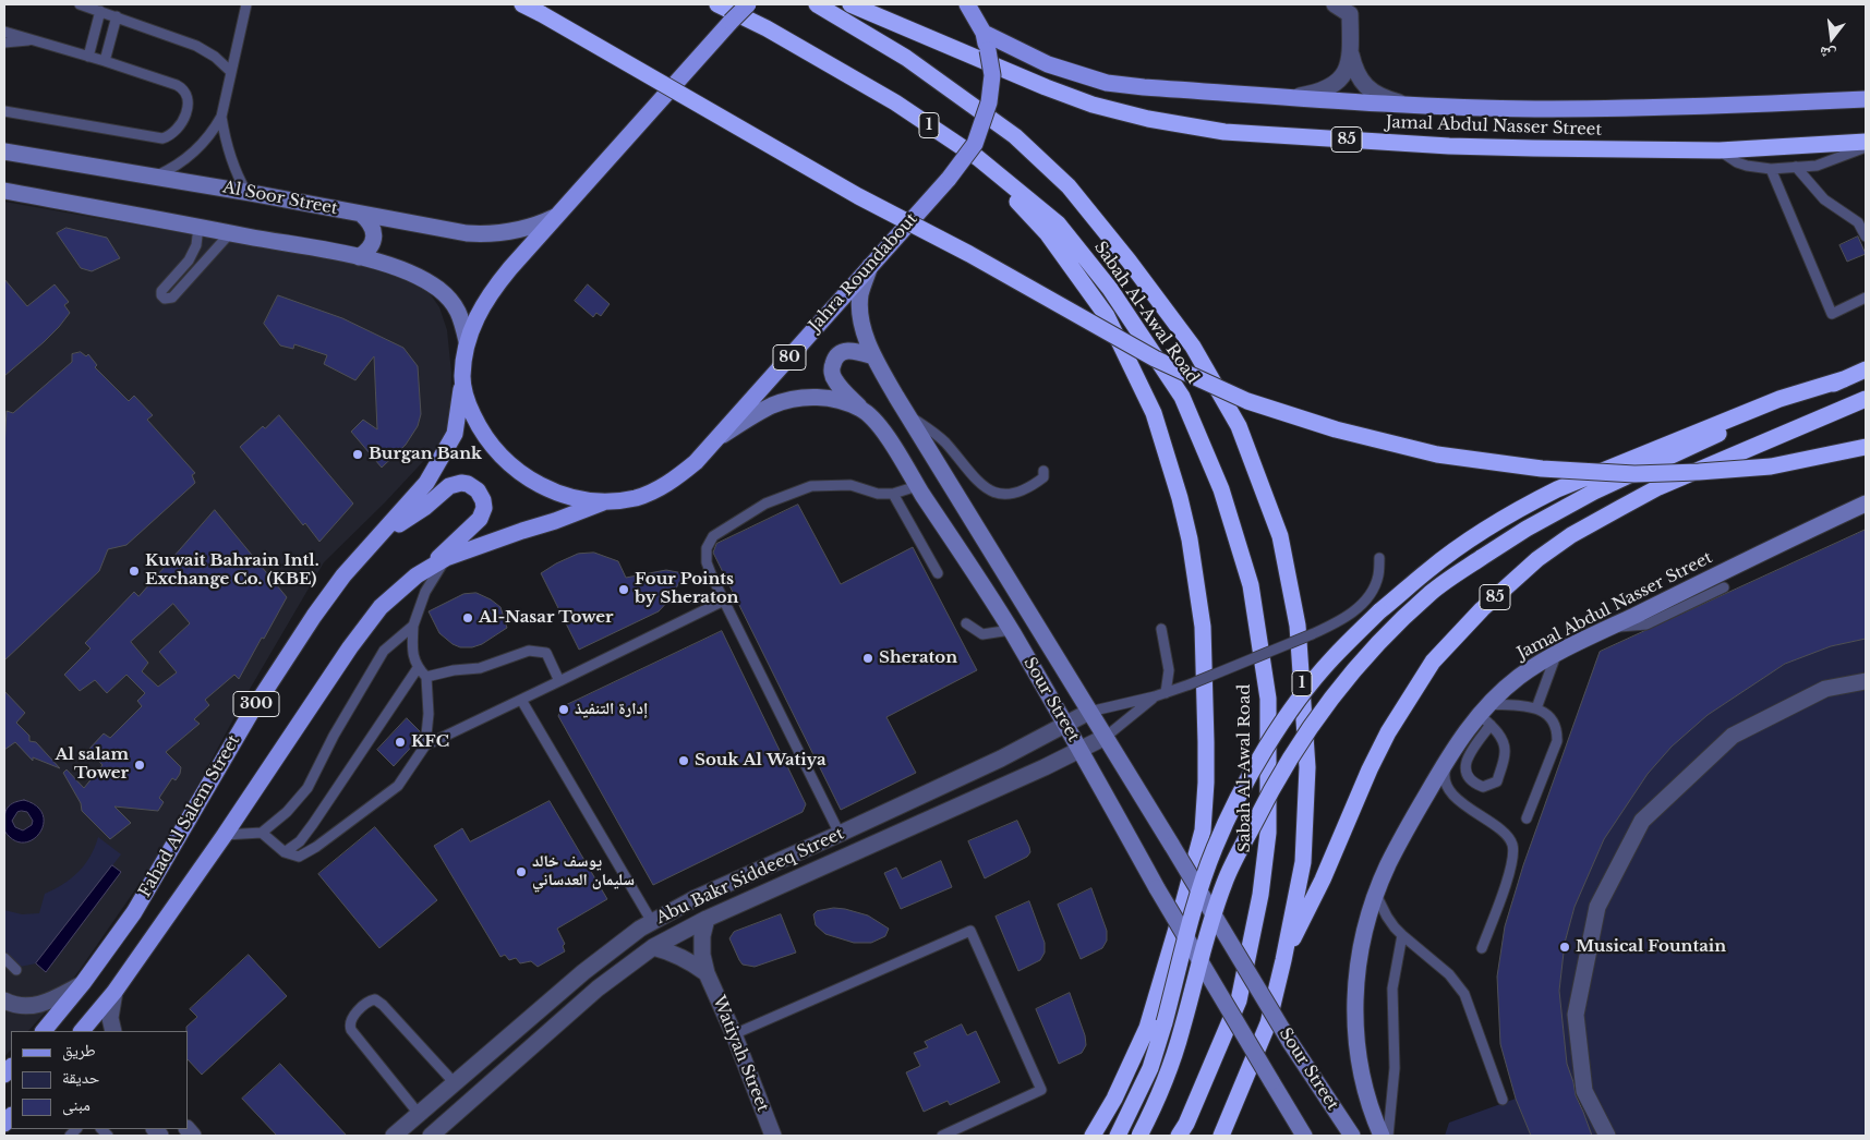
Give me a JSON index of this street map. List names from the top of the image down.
{
  "streets": {
    "highway": [
      "1",
      "Jamal Abdul Nasser Street",
      "85",
      "Sabah Al-Awal Road"
    ],
    "main road": [
      "Al Soor Street",
      "Jahra Roundabout",
      "80",
      "Sour Street",
      "300",
      "Fahad Al Salem Street"
    ],
    "street": ["Abu Bakr Siddeeq Street", "Watiyah Street"]
  },
  "crossings": [
    ["Jamal Abdul Nasser Street", "Jahra Roundabout"],
    ["85", "Sabah Al-Awal Road"],
    ["Al Soor Street", "Jahra Roundabout"],
    ["Jahra Roundabout", "Sour Street"],
    ["Jahra Roundabout", "Fahad Al Salem Street"],
    ["Sour Street", "Abu Bakr Siddeeq Street"],
    ["Abu Bakr Siddeeq Street", "Watiyah Street"]
  ],
  "places": [
    "Burgan Bank",
    "Kuwait Bahrain Intl. Exchange Co. (KBE)",
    "Four Points by Sheraton",
    "Al-Nasar Tower",
    "Sheraton",
    "إدارة التنفيذ",
    "KFC",
    "Souk Al Watiya",
    "Al salam Tower",
    "يوسف خالد سليمان العدساني",
    "Musical Fountain"
  ],
  "legend": ["طريق", "حديقة", "مبنى"],
  "north": "bottom"
}
